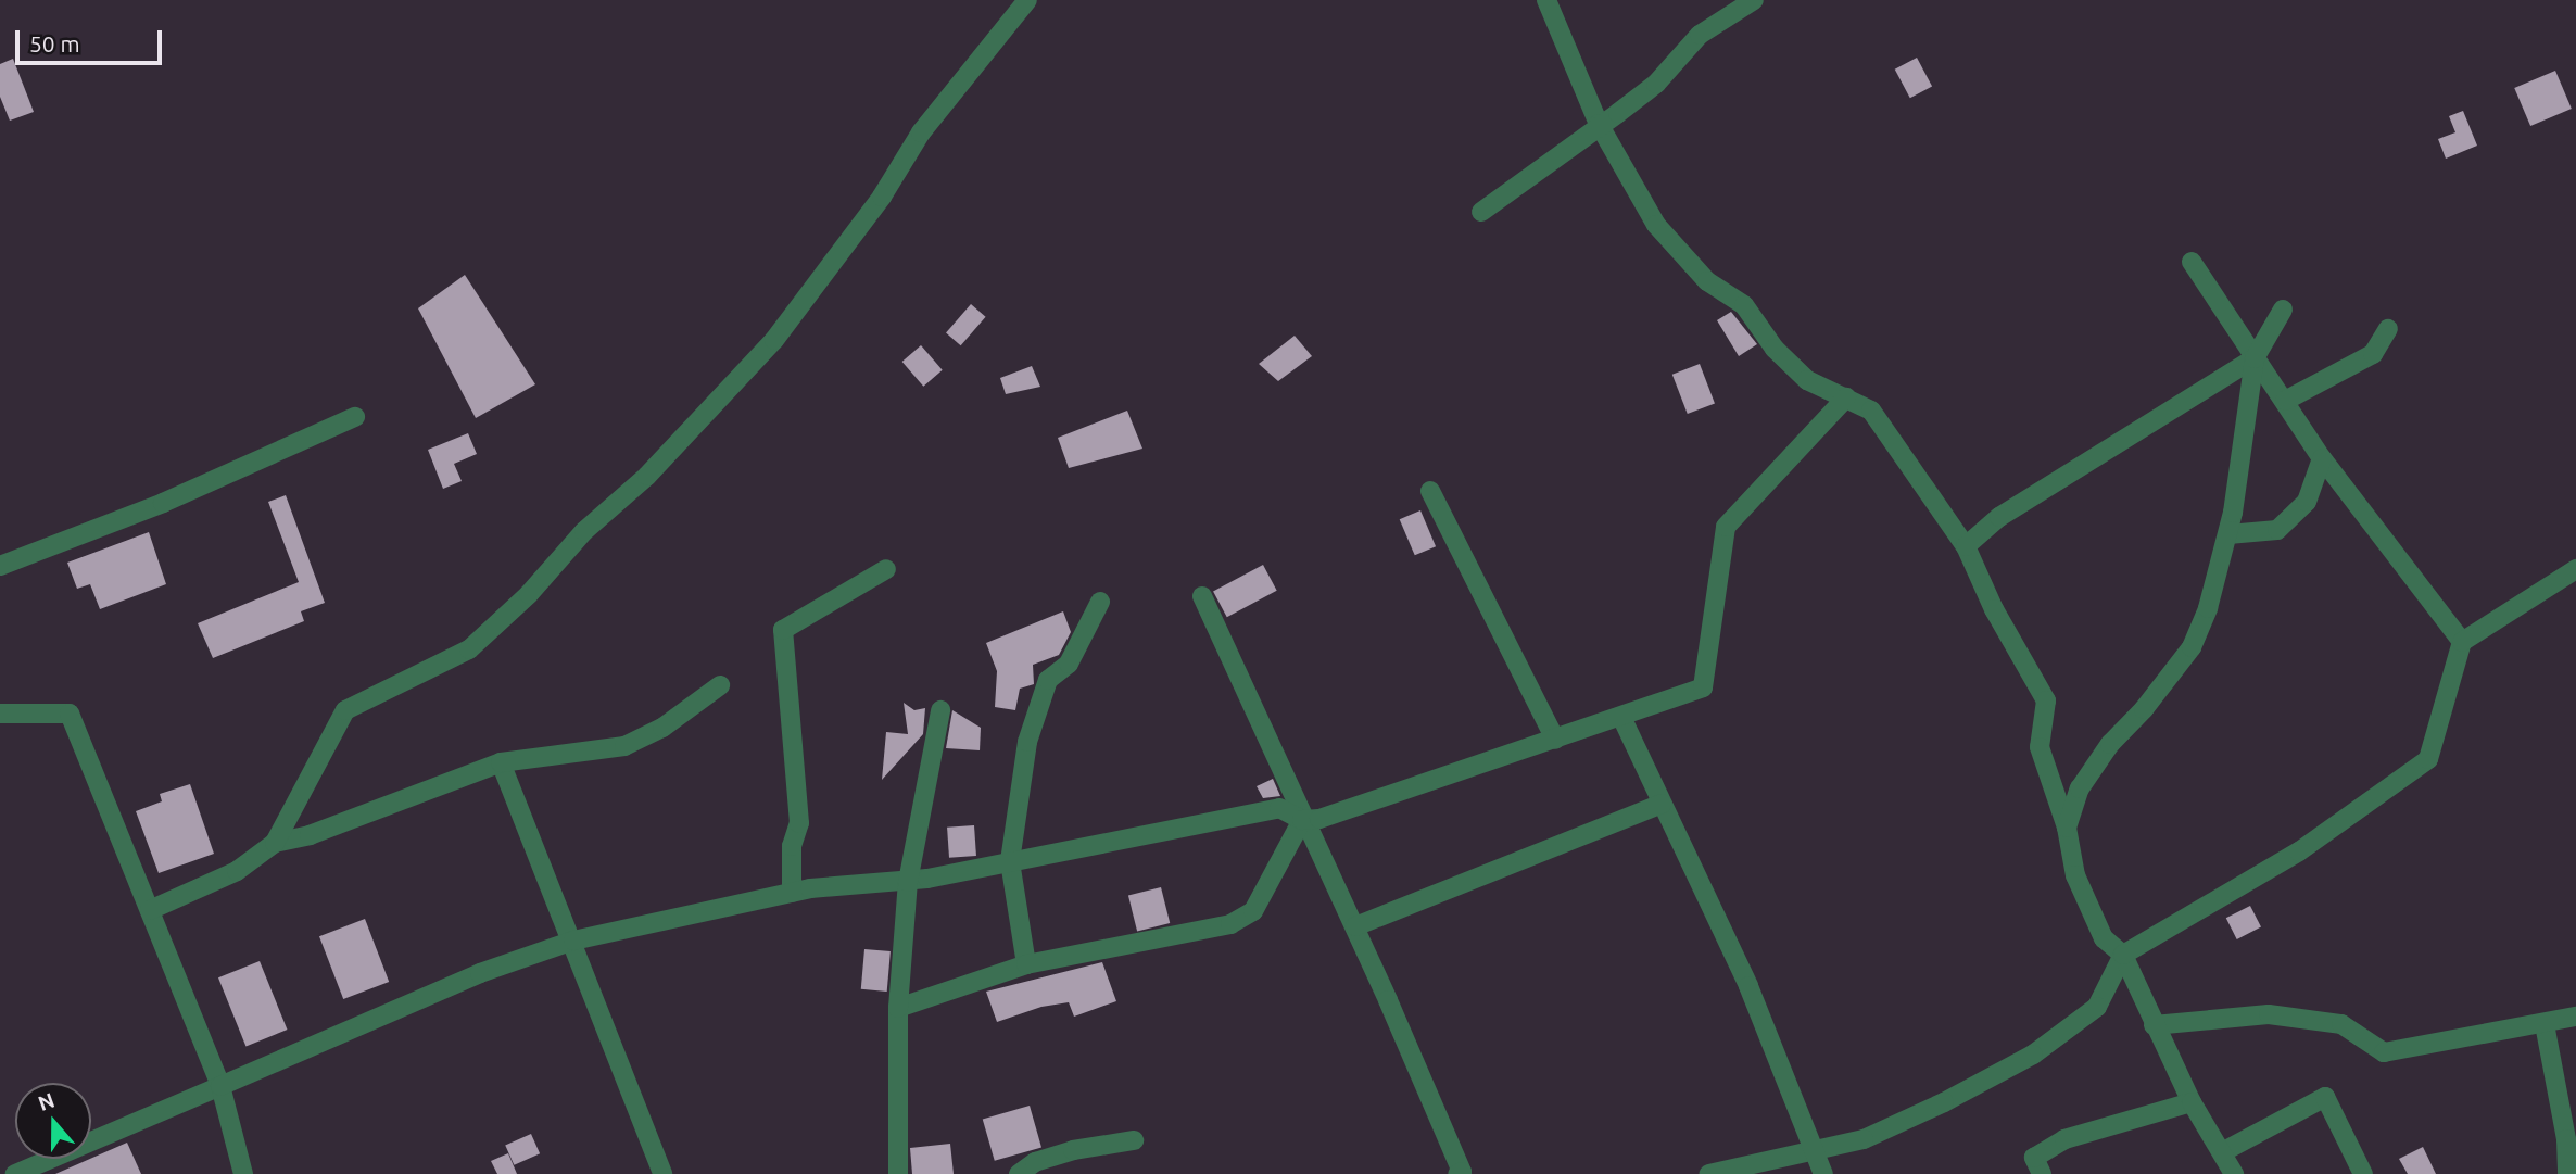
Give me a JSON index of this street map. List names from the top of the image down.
{
  "scale_bar": "50 m",
  "north": "top"
}
